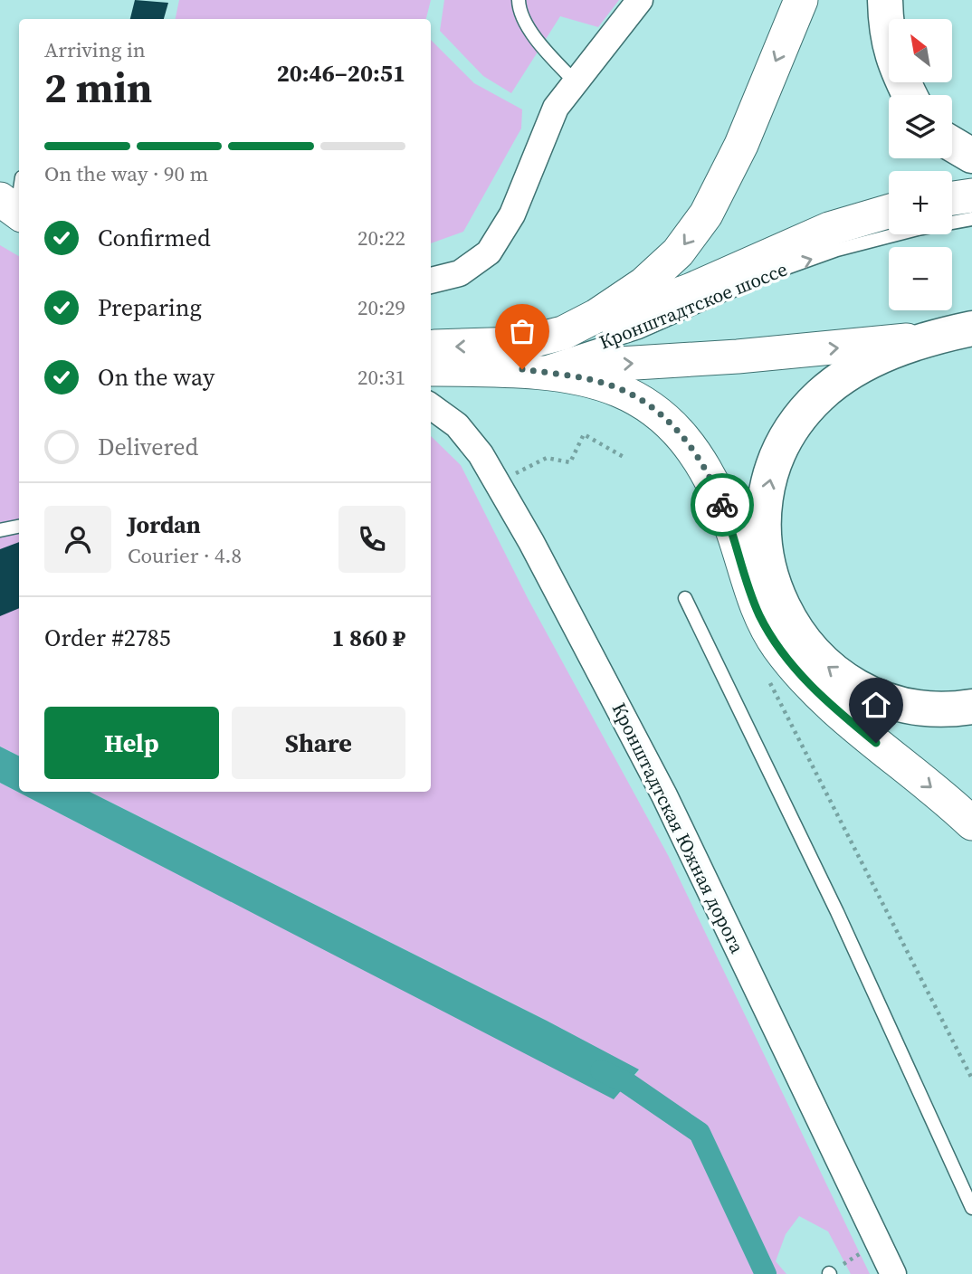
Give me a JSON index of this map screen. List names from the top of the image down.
{
  "streets": {
    "main road": ["Кронштадтское шоссе"],
    "street": ["Кронштадтская Южная дорога"]
  },
  "north": "top left",
  "page": {
    "map_buttons": ["+", "−"],
    "heading": ["2 min", "Arriving in", "20:46–20:51"],
    "panel": [
      "Jordan",
      "Courier · 4.8",
      "Order #2785",
      "1 860 ₽"
    ],
    "bar": "On the way · 90 m",
    "list": [
      ["Confirmed", "20:22"],
      ["Preparing", "20:29"],
      ["On the way", "20:31"],
      "Delivered"
    ],
    "buttons": ["Help", "Share"]
  }
}
